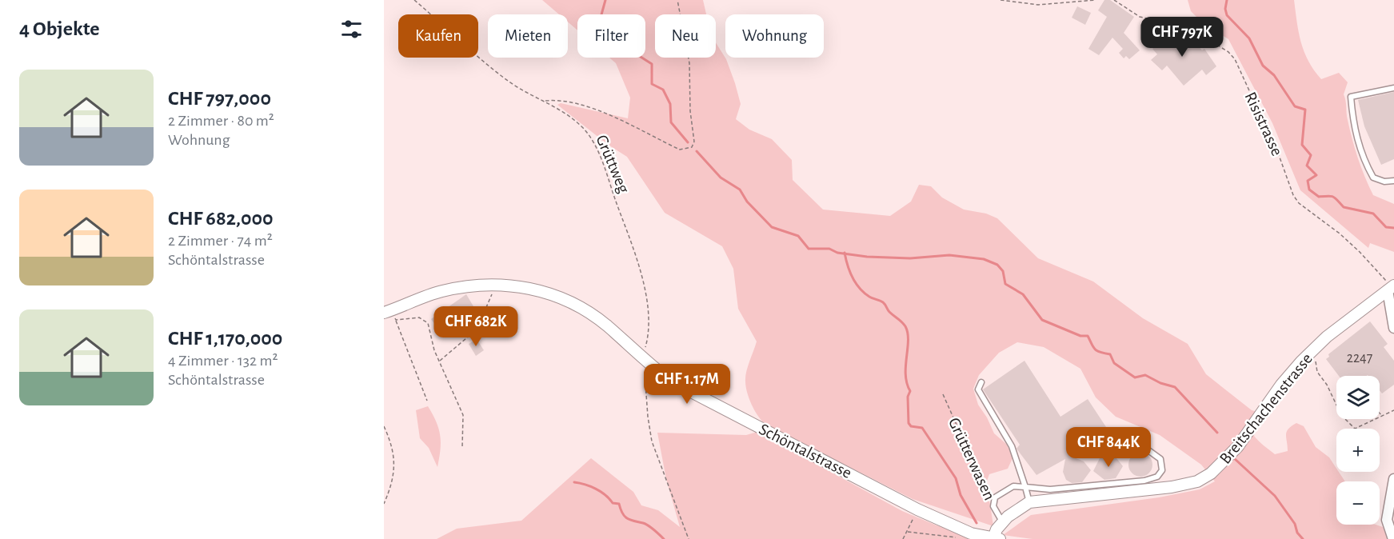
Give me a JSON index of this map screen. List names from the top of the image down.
{
  "streets": {
    "street": ["Breitschachenstrasse", "Schöntalstrasse"],
    "lane": ["Grütterwasen"],
    "path": ["Risistrasse", "Grüttweg"]
  },
  "crossings": [
    ["Risistrasse", "Breitschachenstrasse"],
    ["Grüttweg", "Schöntalstrasse"],
    ["Breitschachenstrasse", "Schöntalstrasse"],
    ["Breitschachenstrasse", "Grütterwasen"]
  ],
  "house_numbers": ["2247"],
  "page": {
    "heading": "4 Objekte",
    "chip": [
      "Kaufen",
      "Mieten",
      "Filter",
      "Neu",
      "Wohnung"
    ],
    "price": [
      "CHF 797K",
      "CHF 682K",
      "CHF 1.17M",
      "CHF 844K"
    ],
    "list": [
      {
        "name": "CHF 797,000",
        "note": "2 Zimmer · 80 m² · Wohnung"
      },
      {
        "name": "CHF 682,000",
        "note": "2 Zimmer · 74 m² · Schöntalstrasse"
      },
      {
        "name": "CHF 1,170,000",
        "note": "4 Zimmer · 132 m² · Schöntalstrasse"
      }
    ],
    "map_buttons": ["+", "−"]
  }
}
